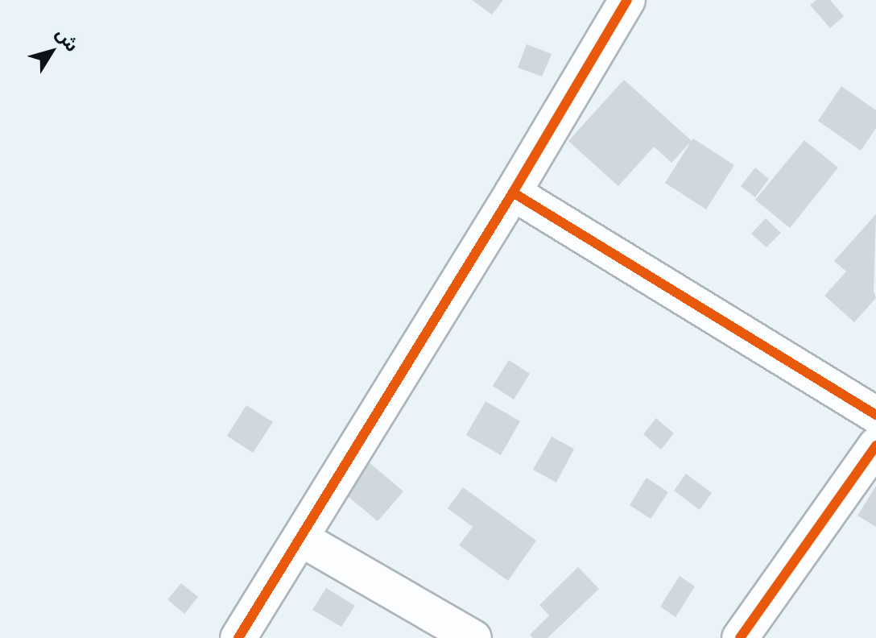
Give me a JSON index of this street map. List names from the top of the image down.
{
  "north": "top right"
}
